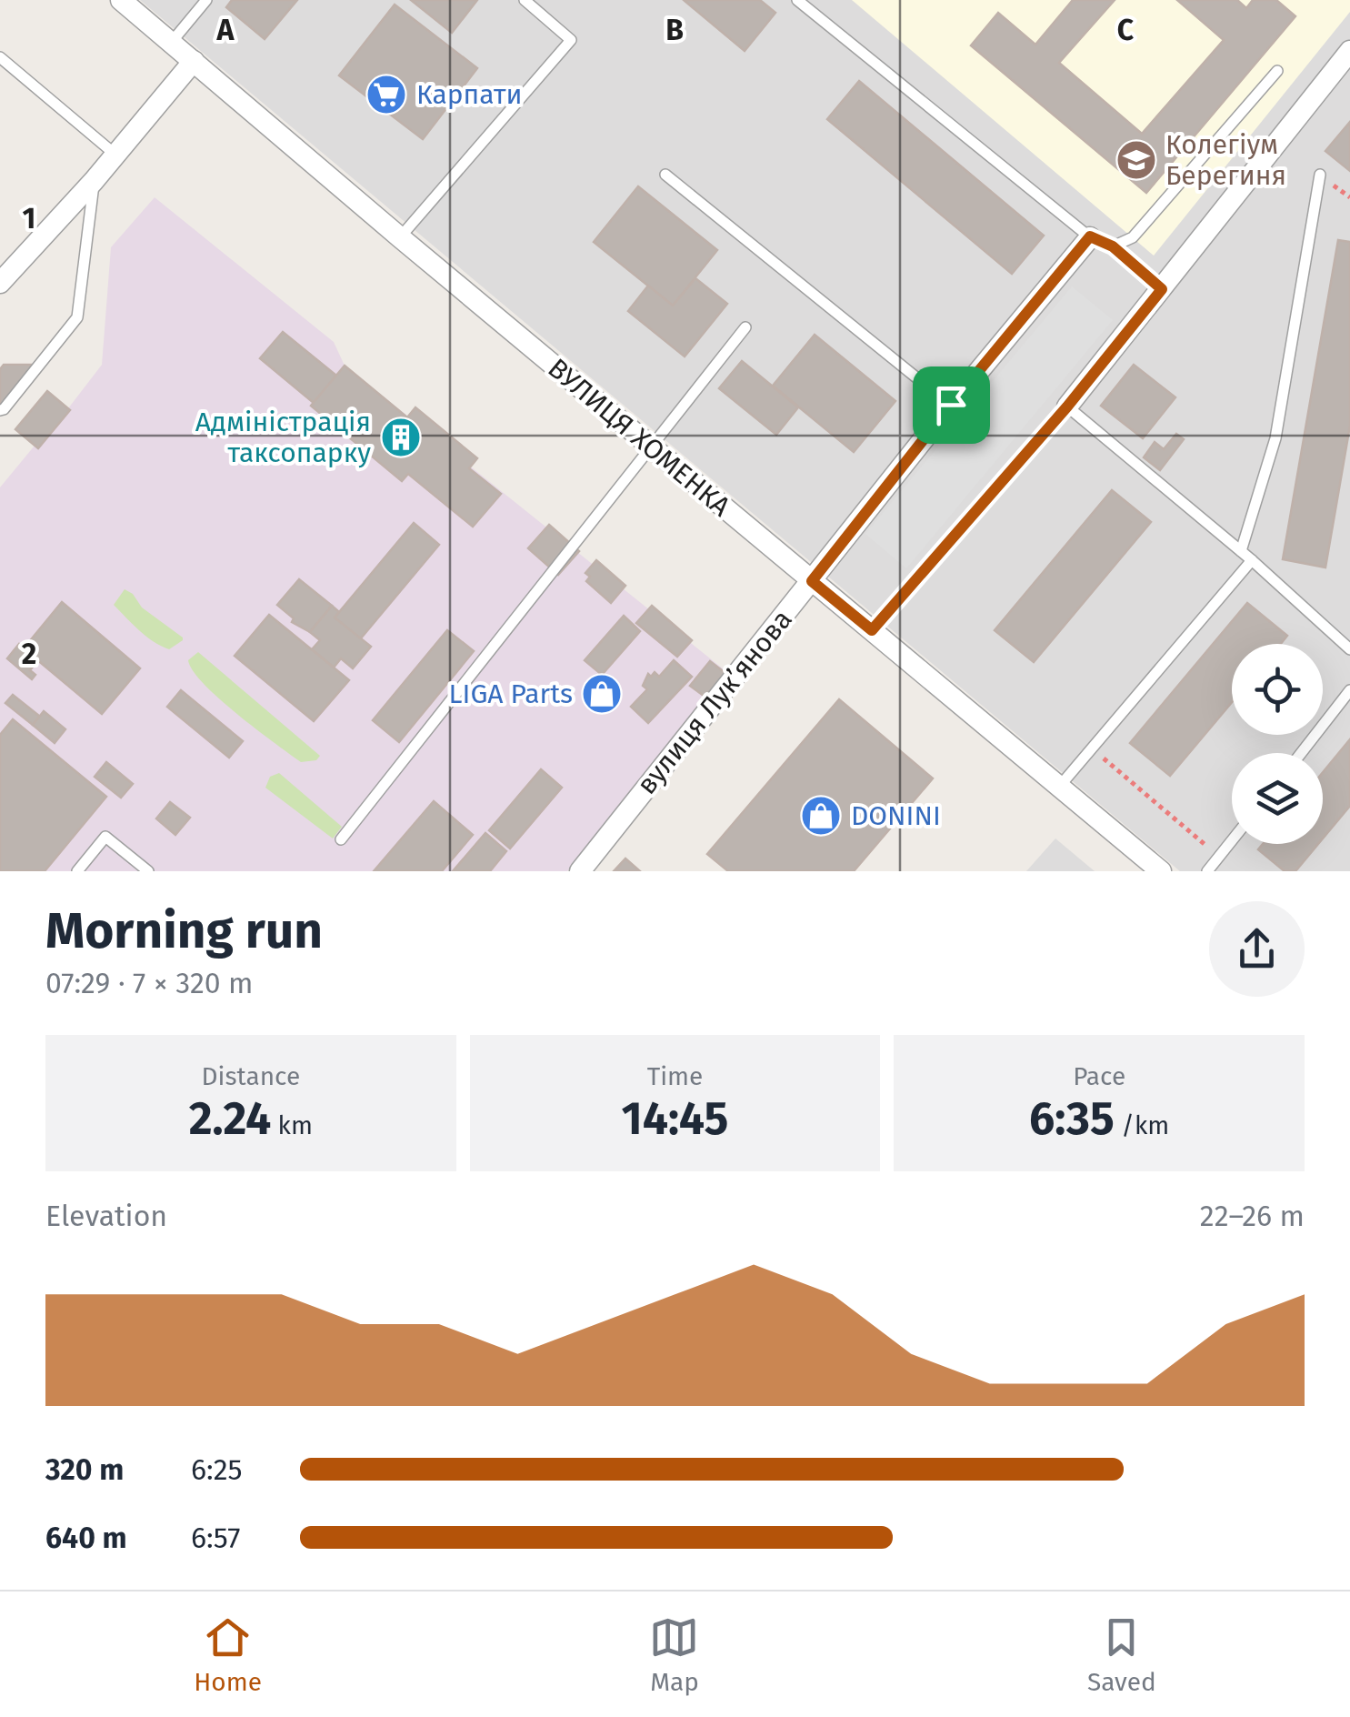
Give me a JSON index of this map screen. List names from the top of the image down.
{
  "streets": {
    "street": ["ВУЛИЦЯ ХОМЕНКА", "вулиця Лукʼянова"]
  },
  "crossings": [
    ["ВУЛИЦЯ ХОМЕНКА", "вулиця Лукʼянова"]
  ],
  "places": {
    "supermarket": ["Карпати"],
    "school or university": ["Колегіум Берегиня"],
    "building": ["Адміністрація таксопарку"],
    "shop": ["LIGA Parts", "DONINI"]
  },
  "page": {
    "heading": ["Morning run", "07:29 · 7 × 320 m"],
    "stats": [
      ["Distance", "2.24 km"],
      ["Time", "14:45"],
      ["Pace", "6:35 /km"]
    ],
    "chart": ["Elevation", "22–26 m"],
    "list": [
      {
        "name": "320 m",
        "note": "6:25"
      },
      {
        "name": "640 m",
        "note": "6:57"
      }
    ],
    "tabs": ["Home", "Map", "Saved"]
  },
  "grid": {
    "columns": ["A", "B", "C"],
    "rows": ["1", "2"]
  }
}
